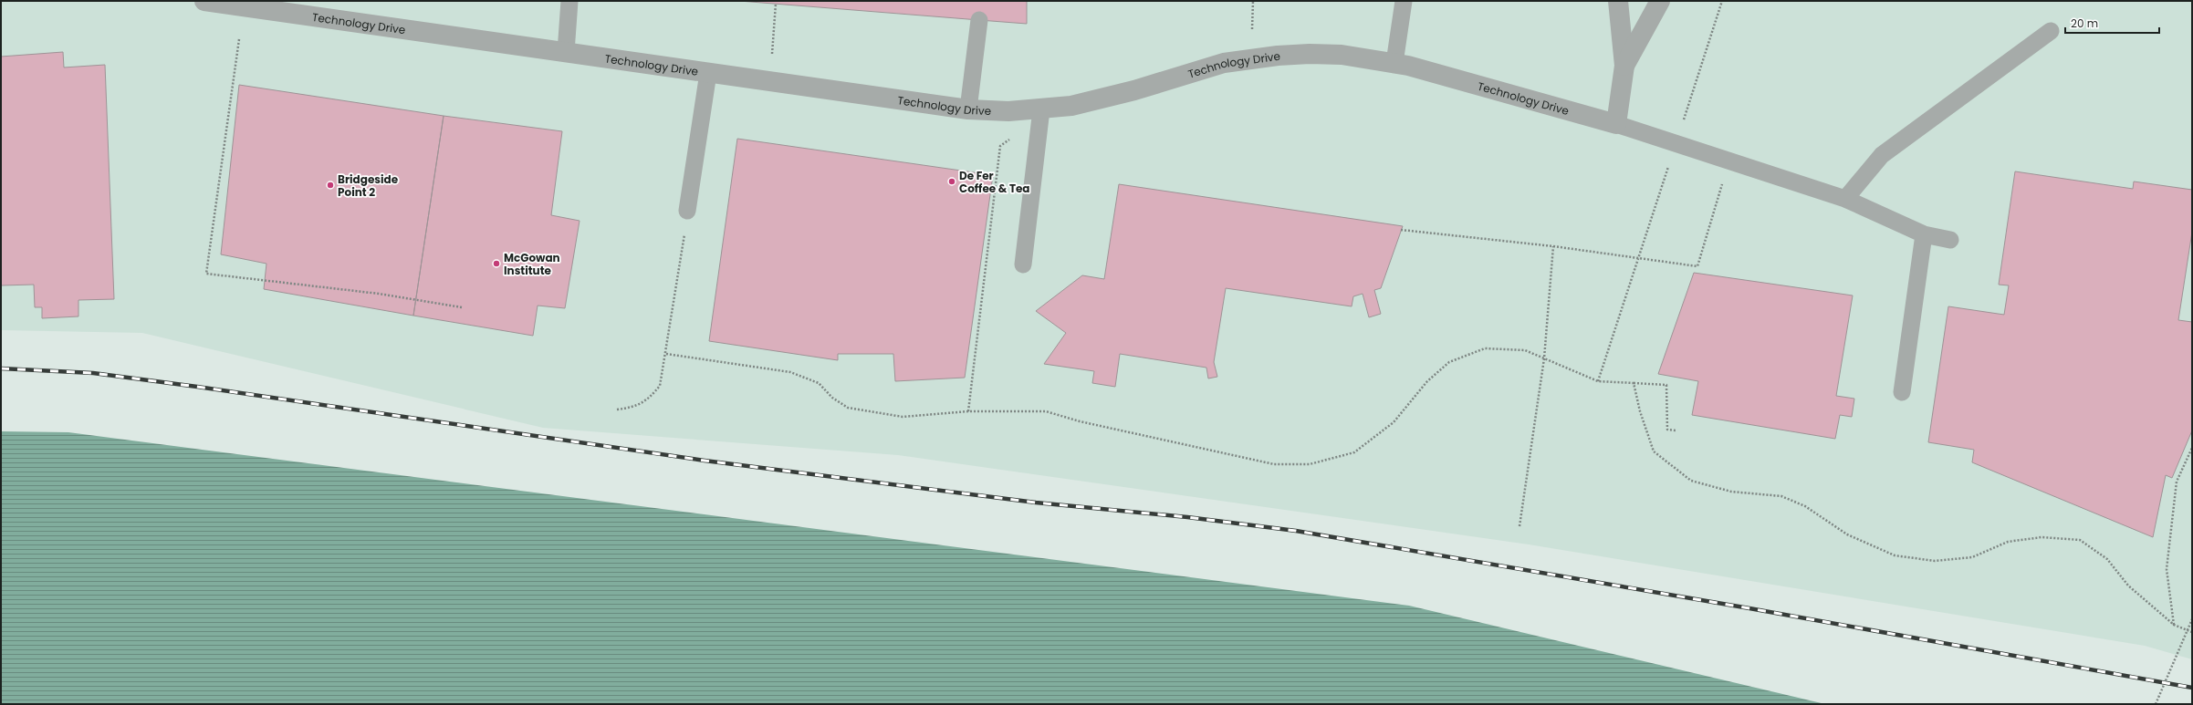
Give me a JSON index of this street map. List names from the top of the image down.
{
  "streets": {
    "street": ["Technology Drive"]
  },
  "places": ["De Fer Coffee & Tea", "Bridgeside Point 2", "McGowan Institute"],
  "scale_bar": "20 m"
}
